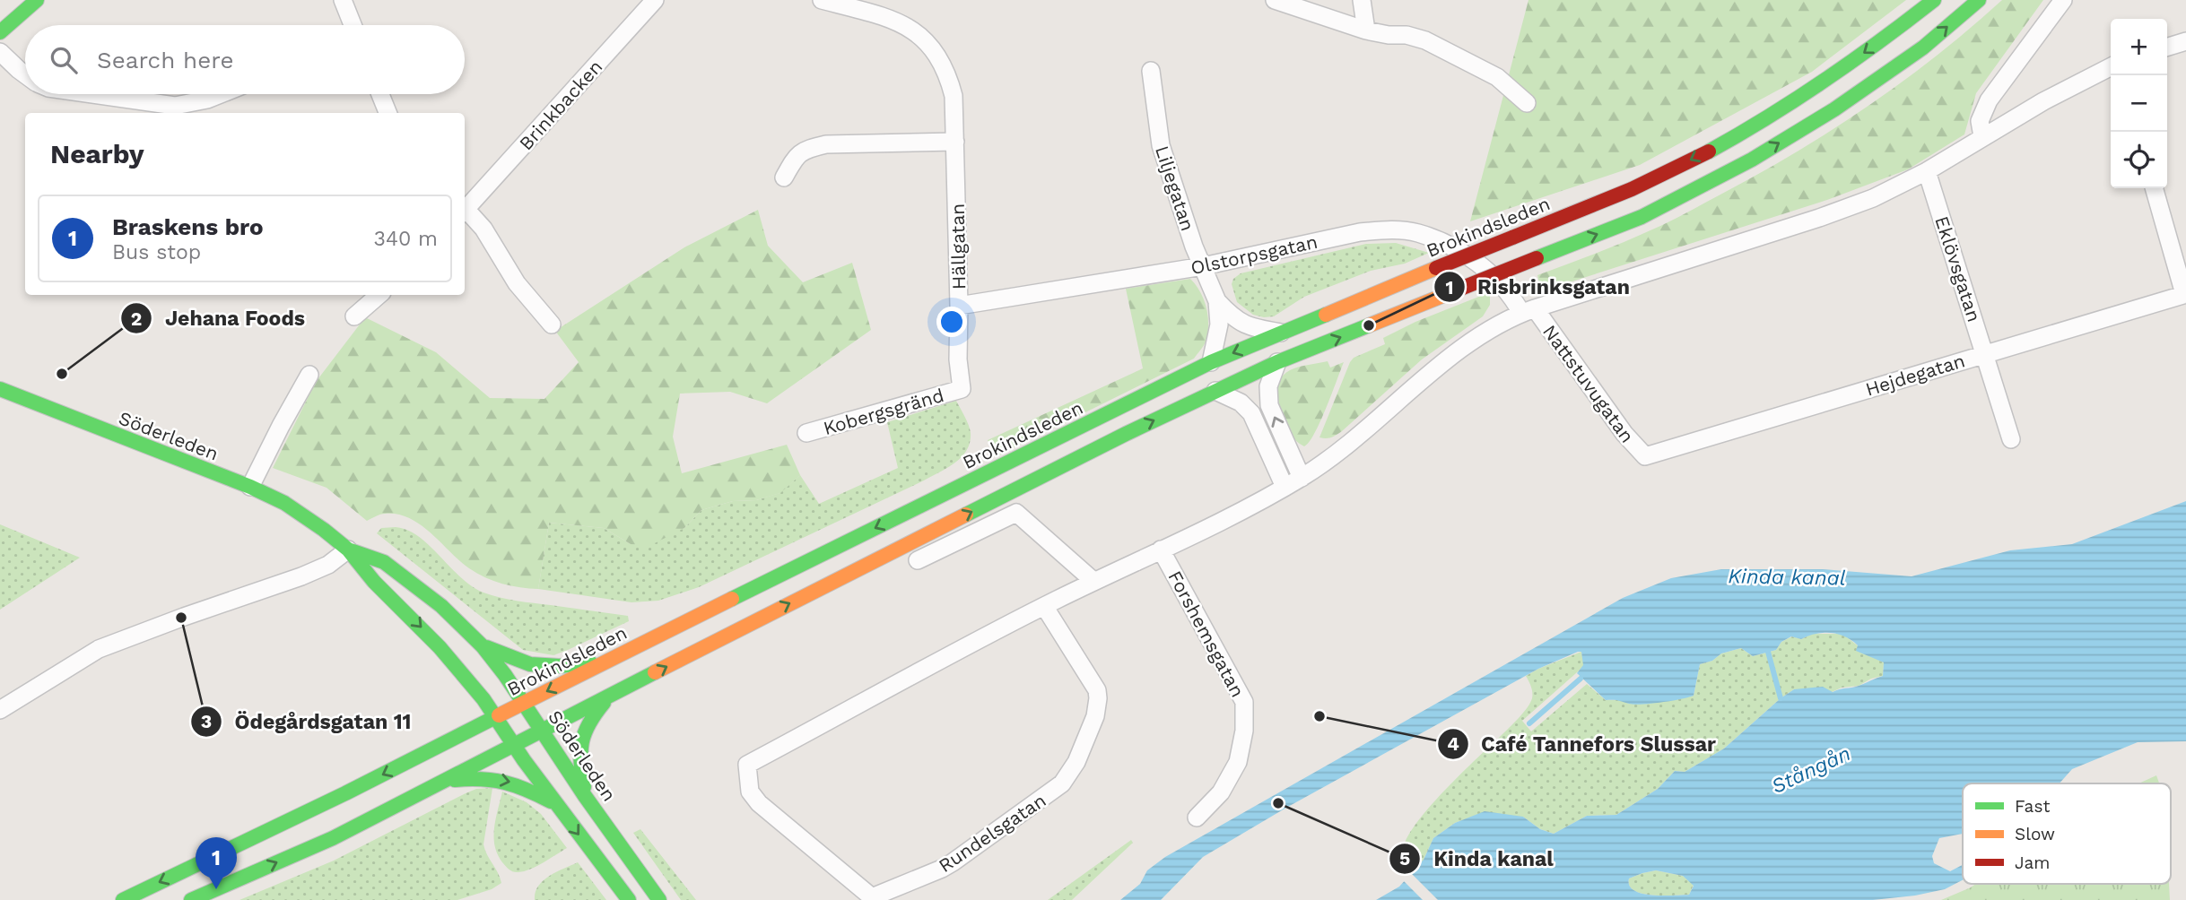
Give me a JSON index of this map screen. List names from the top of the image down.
{
  "streets": {
    "main road": ["Brokindsleden", "Söderleden"],
    "street": [
      "Brinkbacken",
      "Liljegatan",
      "Hällgatan",
      "Olstorpsgatan",
      "Eklövsgatan",
      "Hejdegatan",
      "Nattstuvugatan",
      "Kobergsgränd",
      "Forshemsgatan",
      "Rundelsgatan"
    ]
  },
  "crossings": [
    ["Liljegatan", "Brokindsleden"],
    ["Liljegatan", "Olstorpsgatan"],
    ["Brokindsleden", "Söderleden"],
    ["Hällgatan", "Olstorpsgatan"],
    ["Hällgatan", "Kobergsgränd"],
    ["Olstorpsgatan", "Nattstuvugatan"],
    ["Olstorpsgatan", "Rundelsgatan"],
    ["Eklövsgatan", "Hejdegatan"],
    ["Eklövsgatan", "Rundelsgatan"],
    ["Hejdegatan", "Nattstuvugatan"],
    ["Nattstuvugatan", "Rundelsgatan"],
    ["Forshemsgatan", "Rundelsgatan"]
  ],
  "water": ["Kinda kanal", "Stångån"],
  "places": [
    "Risbrinksgatan",
    "Jehana Foods",
    "Ödegårdsgatan 11",
    "Café Tannefors Slussar",
    "Kinda kanal"
  ],
  "legend": ["Fast", "Slow", "Jam"],
  "page": {
    "map_buttons": ["+", "−"],
    "search": "Search here",
    "heading": "Nearby",
    "list": [
      {
        "mark": "1",
        "name": "Braskens bro",
        "note": "Bus stop",
        "value": "340 m"
      }
    ],
    "pins": "1"
  }
}
